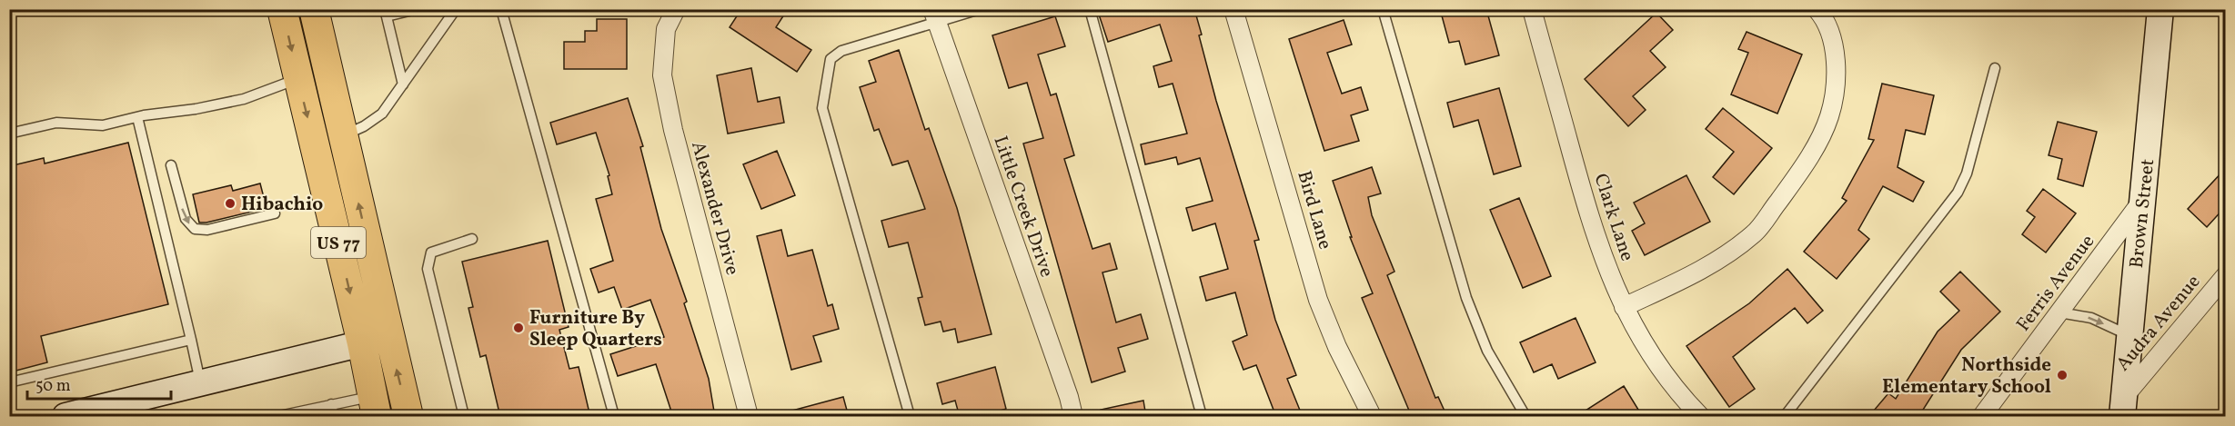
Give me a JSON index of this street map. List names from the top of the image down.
{
  "streets": {
    "main road": ["Brown Street", "US 77"],
    "street": [
      "Little Creek Drive",
      "Alexander Drive",
      "Bird Lane",
      "Clark Lane",
      "Ferris Avenue",
      "Audra Avenue"
    ]
  },
  "crossings": [
    ["Brown Street", "Ferris Avenue"],
    ["Brown Street", "Audra Avenue"]
  ],
  "places": ["Hibachio", "Furniture By Sleep Quarters", "Northside Elementary School"],
  "scale_bar": "50 m"
}
